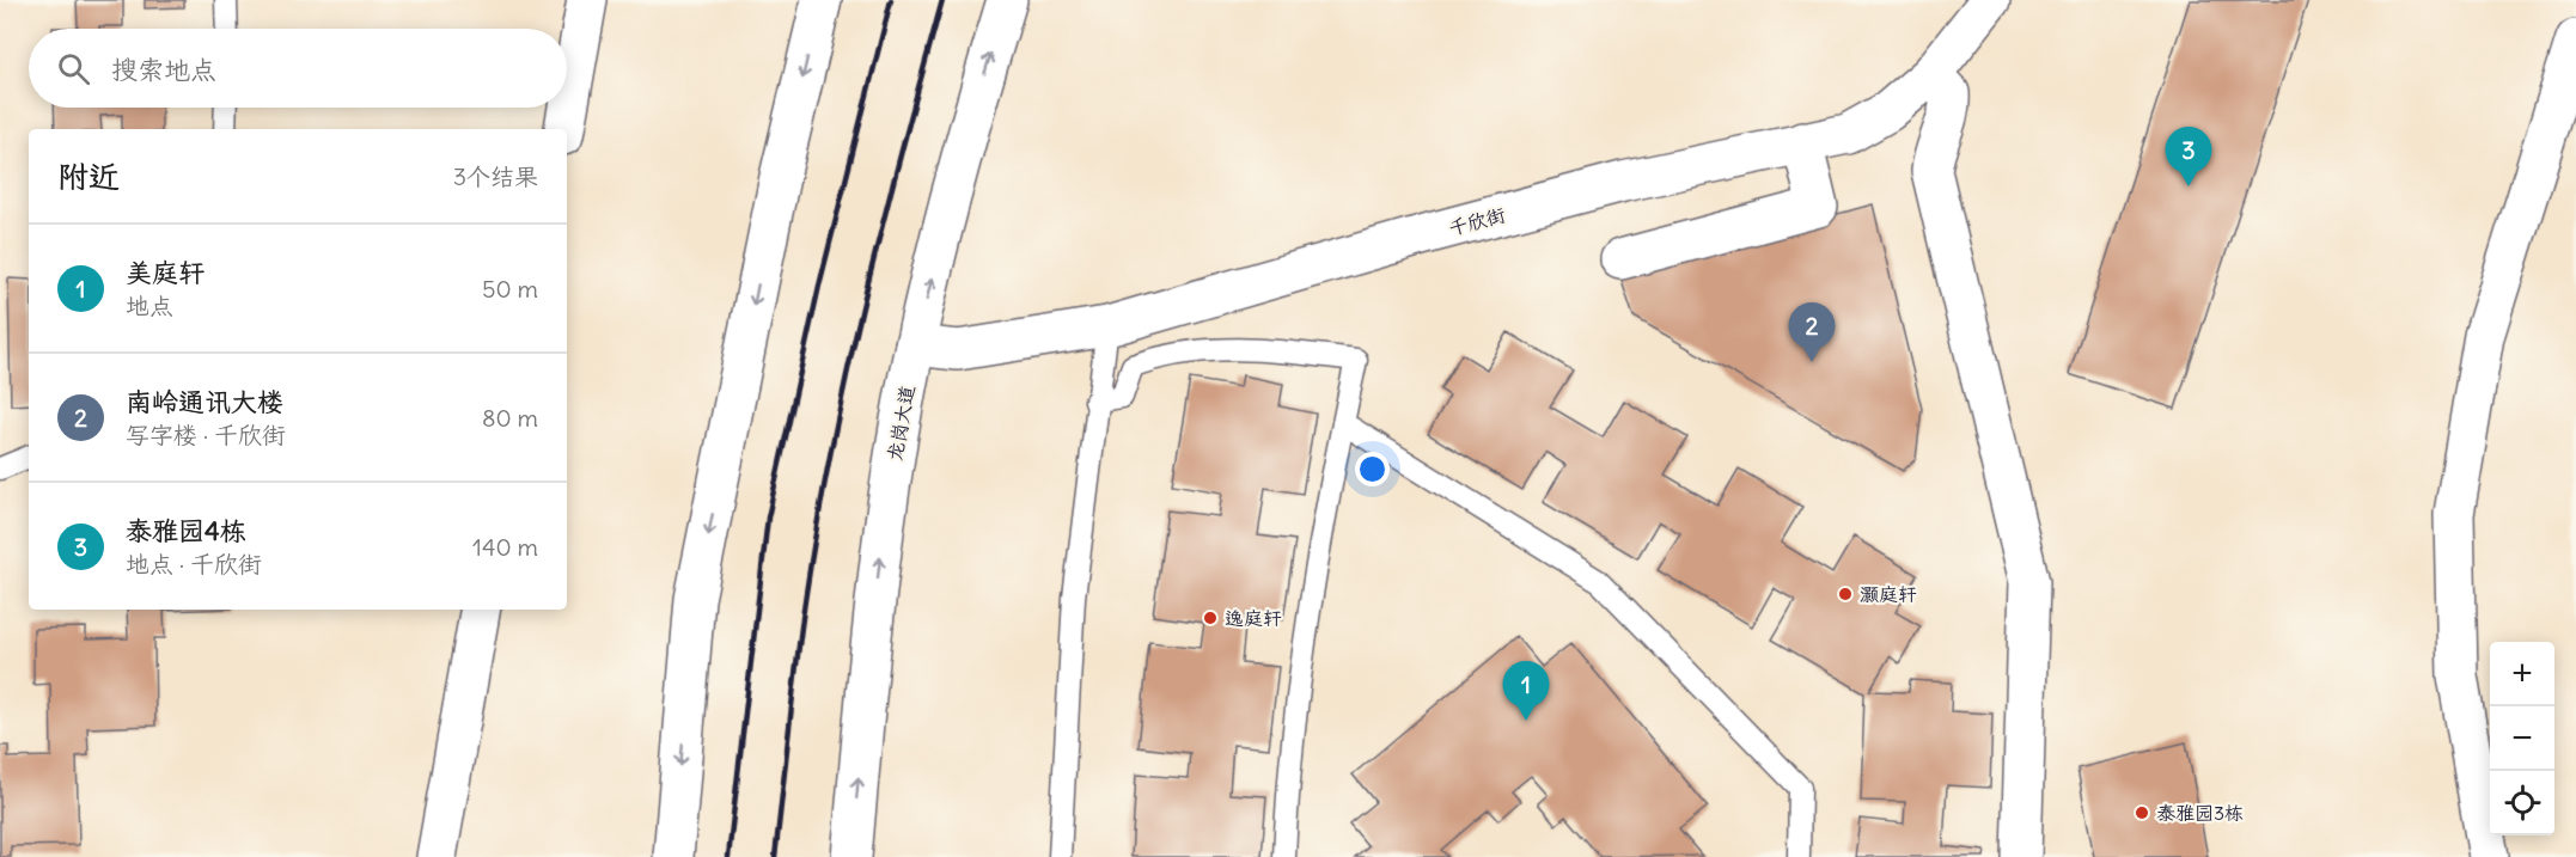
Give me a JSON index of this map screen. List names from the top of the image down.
{
  "streets": {
    "main road": ["千欣街", "龙岗大道"]
  },
  "crossings": [
    ["千欣街", "龙岗大道"]
  ],
  "places": ["灏庭轩", "逸庭轩", "泰雅园3栋"],
  "page": {
    "search": "搜索地点",
    "pins": ["3", "2", "1"],
    "heading": ["附近", "3个结果"],
    "list": [
      {
        "mark": "1",
        "name": "美庭轩",
        "note": "地点",
        "value": "50 m"
      },
      {
        "mark": "2",
        "name": "南岭通讯大楼",
        "note": "写字楼 · 千欣街",
        "value": "80 m"
      },
      {
        "mark": "3",
        "name": "泰雅园4栋",
        "note": "地点 · 千欣街",
        "value": "140 m"
      }
    ],
    "map_buttons": ["+", "−"]
  }
}
